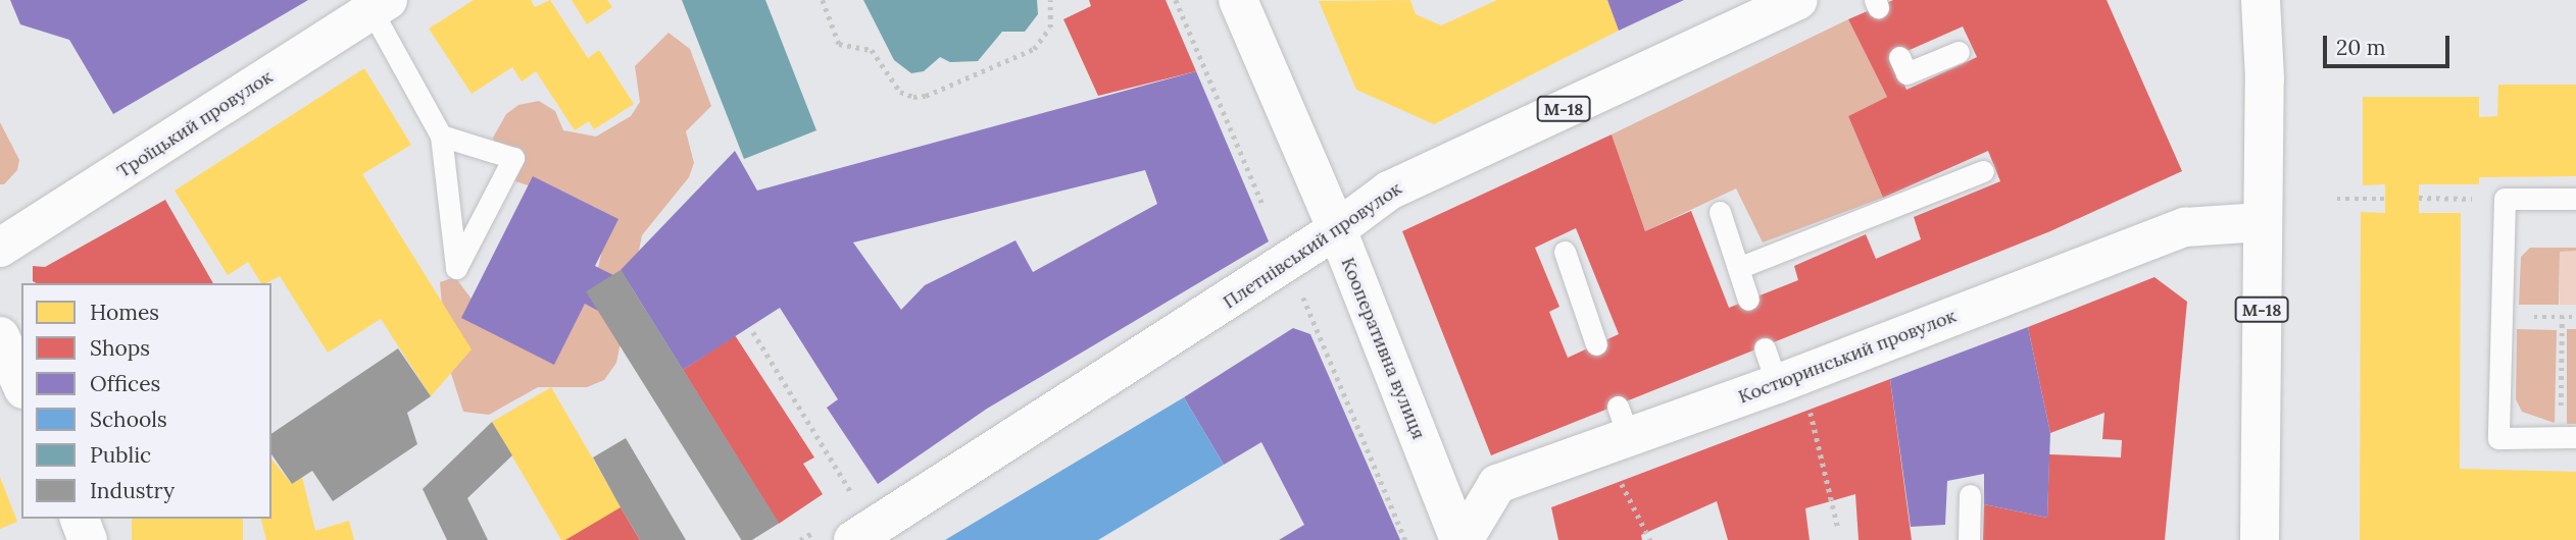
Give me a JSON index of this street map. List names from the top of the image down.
{
  "streets": {
    "street": [
      "М-18",
      "Троїцький провулок",
      "Плетнівський провулок",
      "Кооперативна вулиця",
      "Костюринський провулок"
    ]
  },
  "crossings": [
    ["М-18", "Костюринський провулок"],
    ["Плетнівський провулок", "Кооперативна вулиця"],
    ["Кооперативна вулиця", "Костюринський провулок"]
  ],
  "legend": [
    "Homes",
    "Shops",
    "Offices",
    "Schools",
    "Public",
    "Industry"
  ],
  "scale_bar": "20 m"
}
